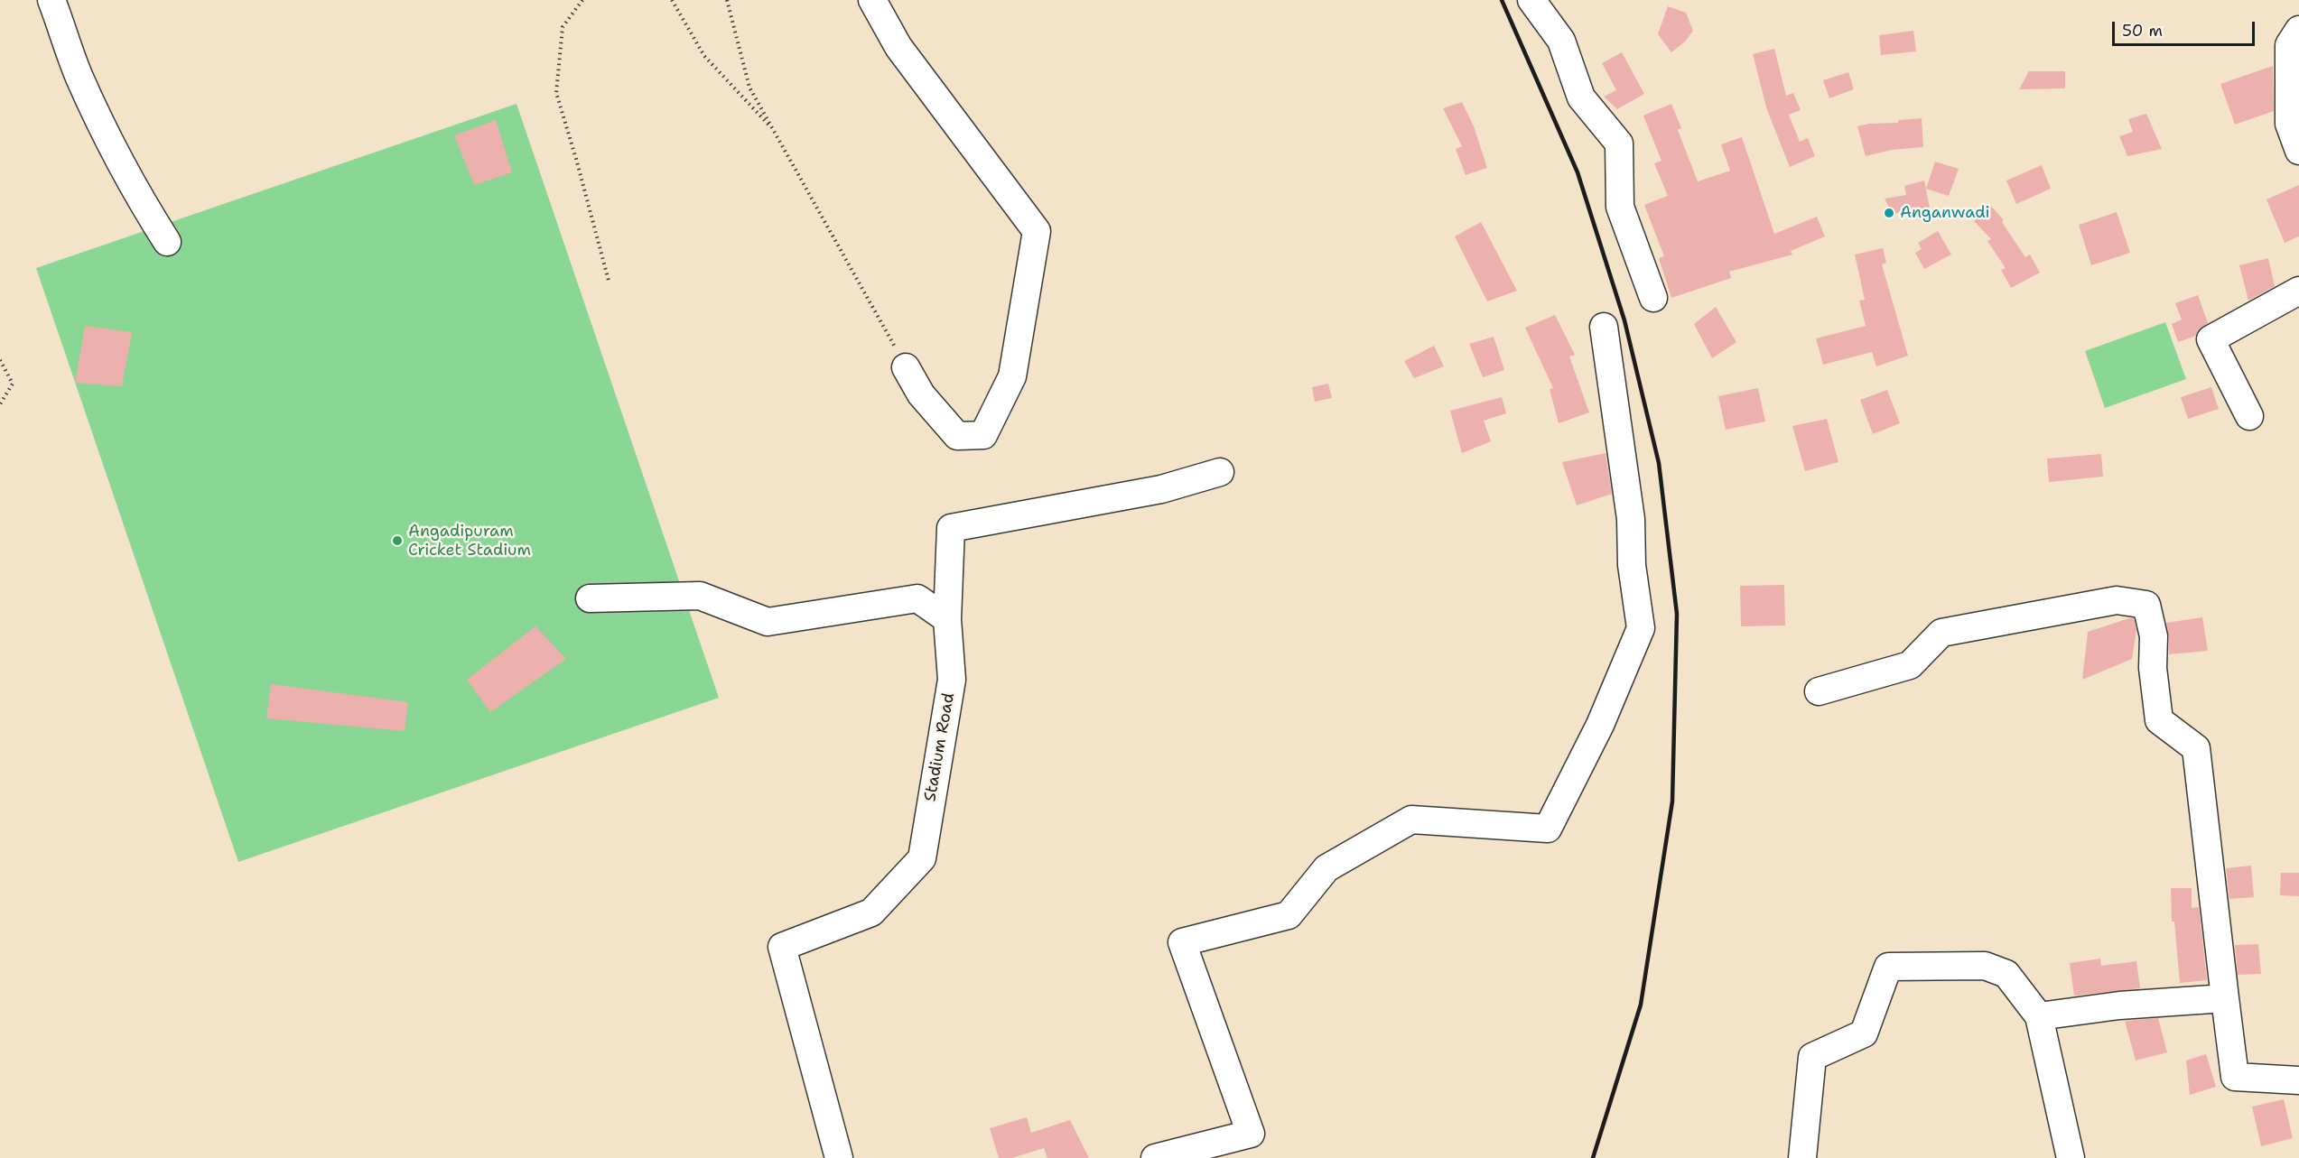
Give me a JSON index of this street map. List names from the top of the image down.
{
  "streets": {
    "street": ["Stadium Road"]
  },
  "places": ["Anganwadi", "Angadipuram Cricket Stadium"],
  "scale_bar": "50 m"
}
